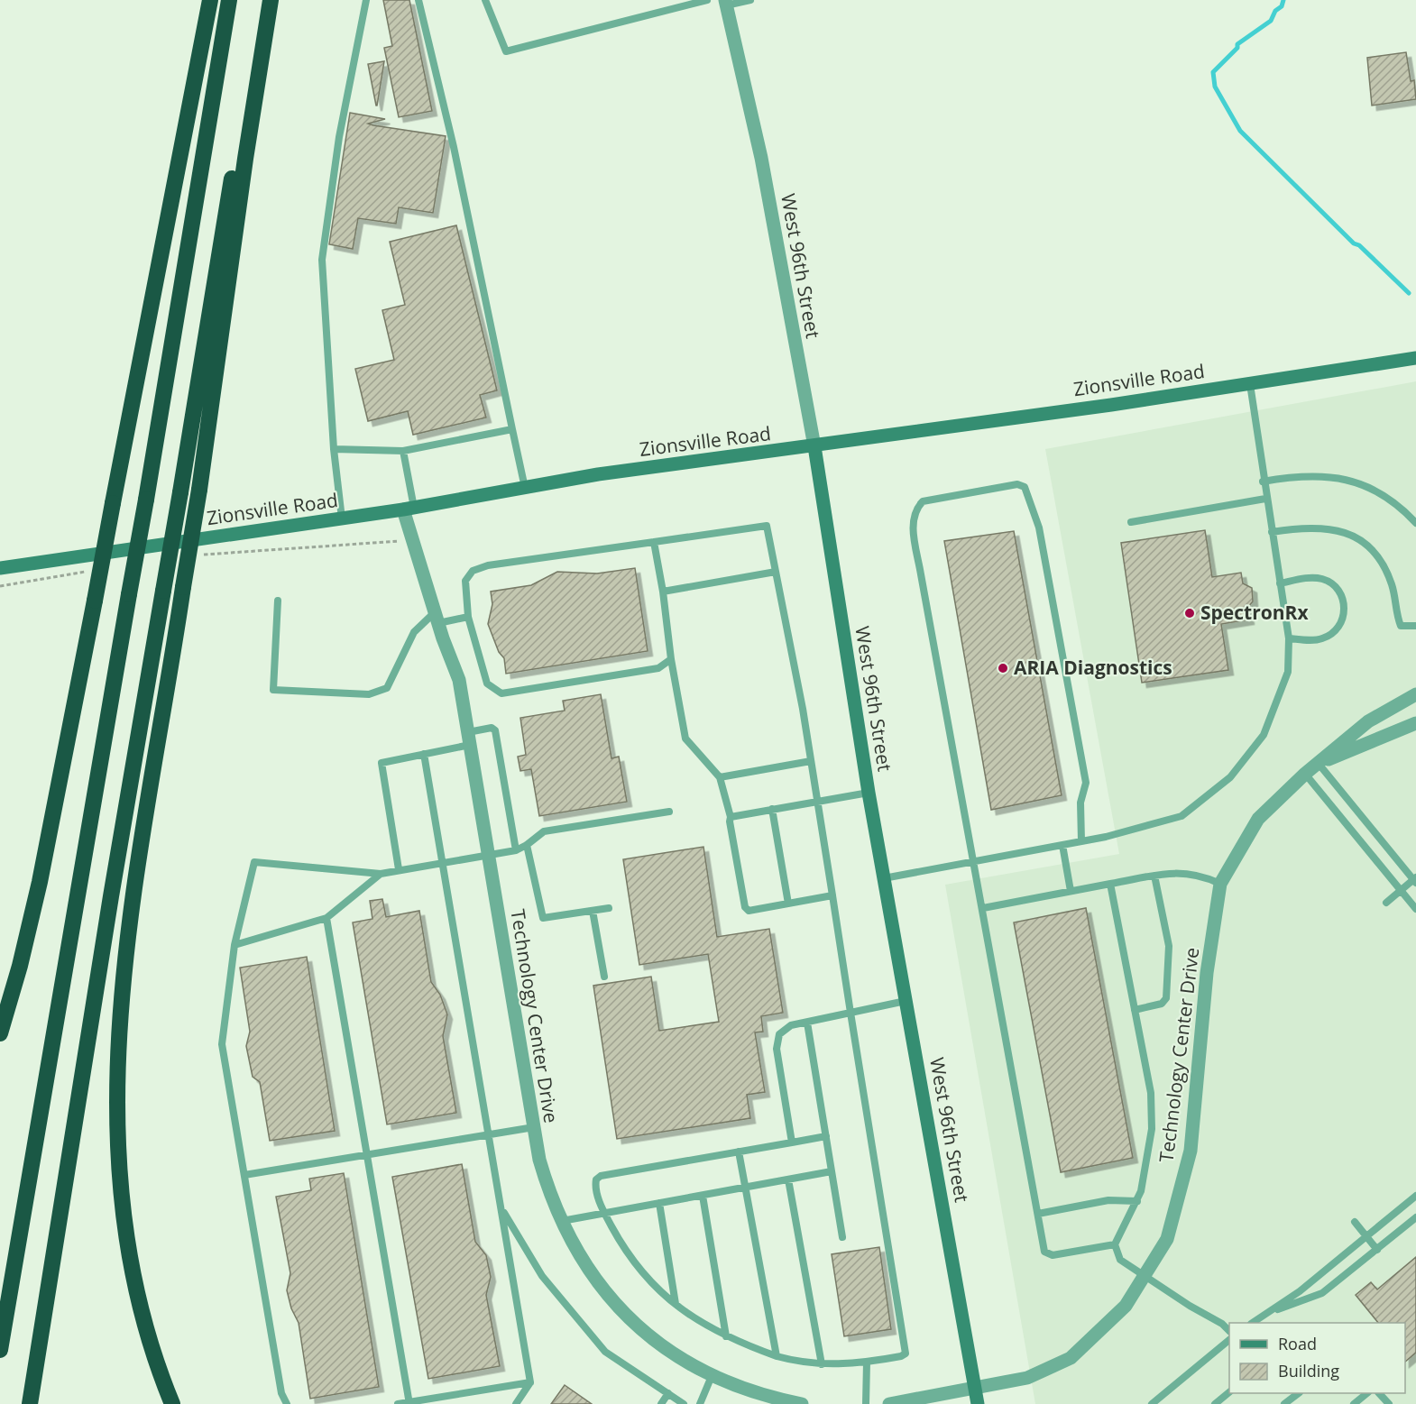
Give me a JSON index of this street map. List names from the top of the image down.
{
  "streets": {
    "main road": ["West 96th Street", "Zionsville Road"],
    "street": ["Technology Center Drive"]
  },
  "crossings": [
    ["West 96th Street", "Zionsville Road"],
    ["West 96th Street", "Technology Center Drive"],
    ["Zionsville Road", "Technology Center Drive"]
  ],
  "places": ["SpectronRx", "ARIA Diagnostics"],
  "legend": ["Road", "Building"]
}
